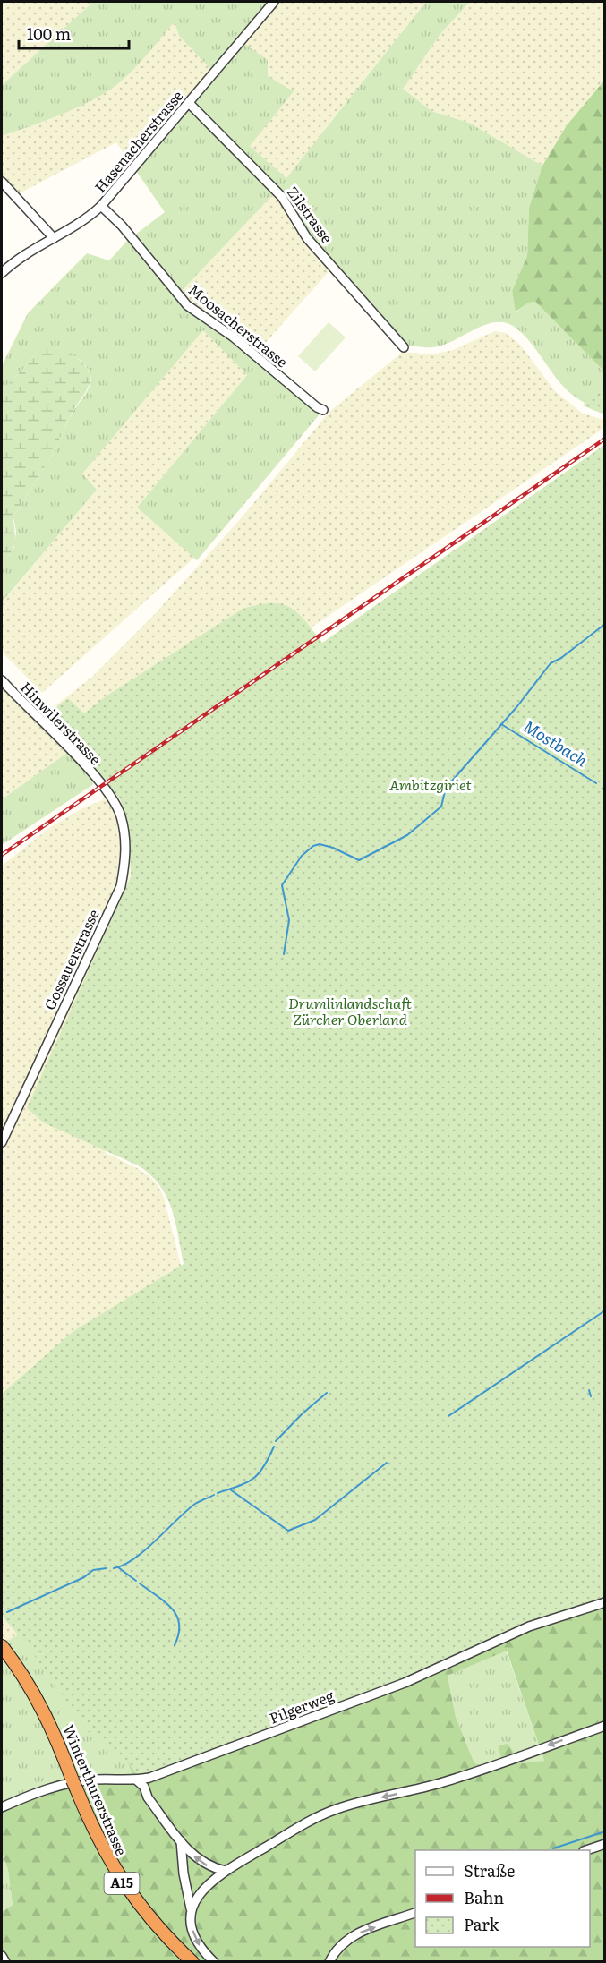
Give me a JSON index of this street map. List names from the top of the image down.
{
  "streets": {
    "highway": ["Winterthurerstrasse", "A15"],
    "street": [
      "Hasenacherstrasse",
      "Zilstrasse",
      "Moosacherstrasse",
      "Hinwilerstrasse",
      "Gossauerstrasse",
      "Pilgerweg"
    ]
  },
  "crossings": [
    ["Hasenacherstrasse", "Zilstrasse"],
    ["Hasenacherstrasse", "Moosacherstrasse"],
    ["Hinwilerstrasse", "Gossauerstrasse"]
  ],
  "water": ["Mostbach"],
  "parks": ["Ambitzgiriet", "Drumlinlandschaft Zürcher Oberland"],
  "legend": ["Straße", "Bahn", "Park"],
  "scale_bar": "100 m"
}
